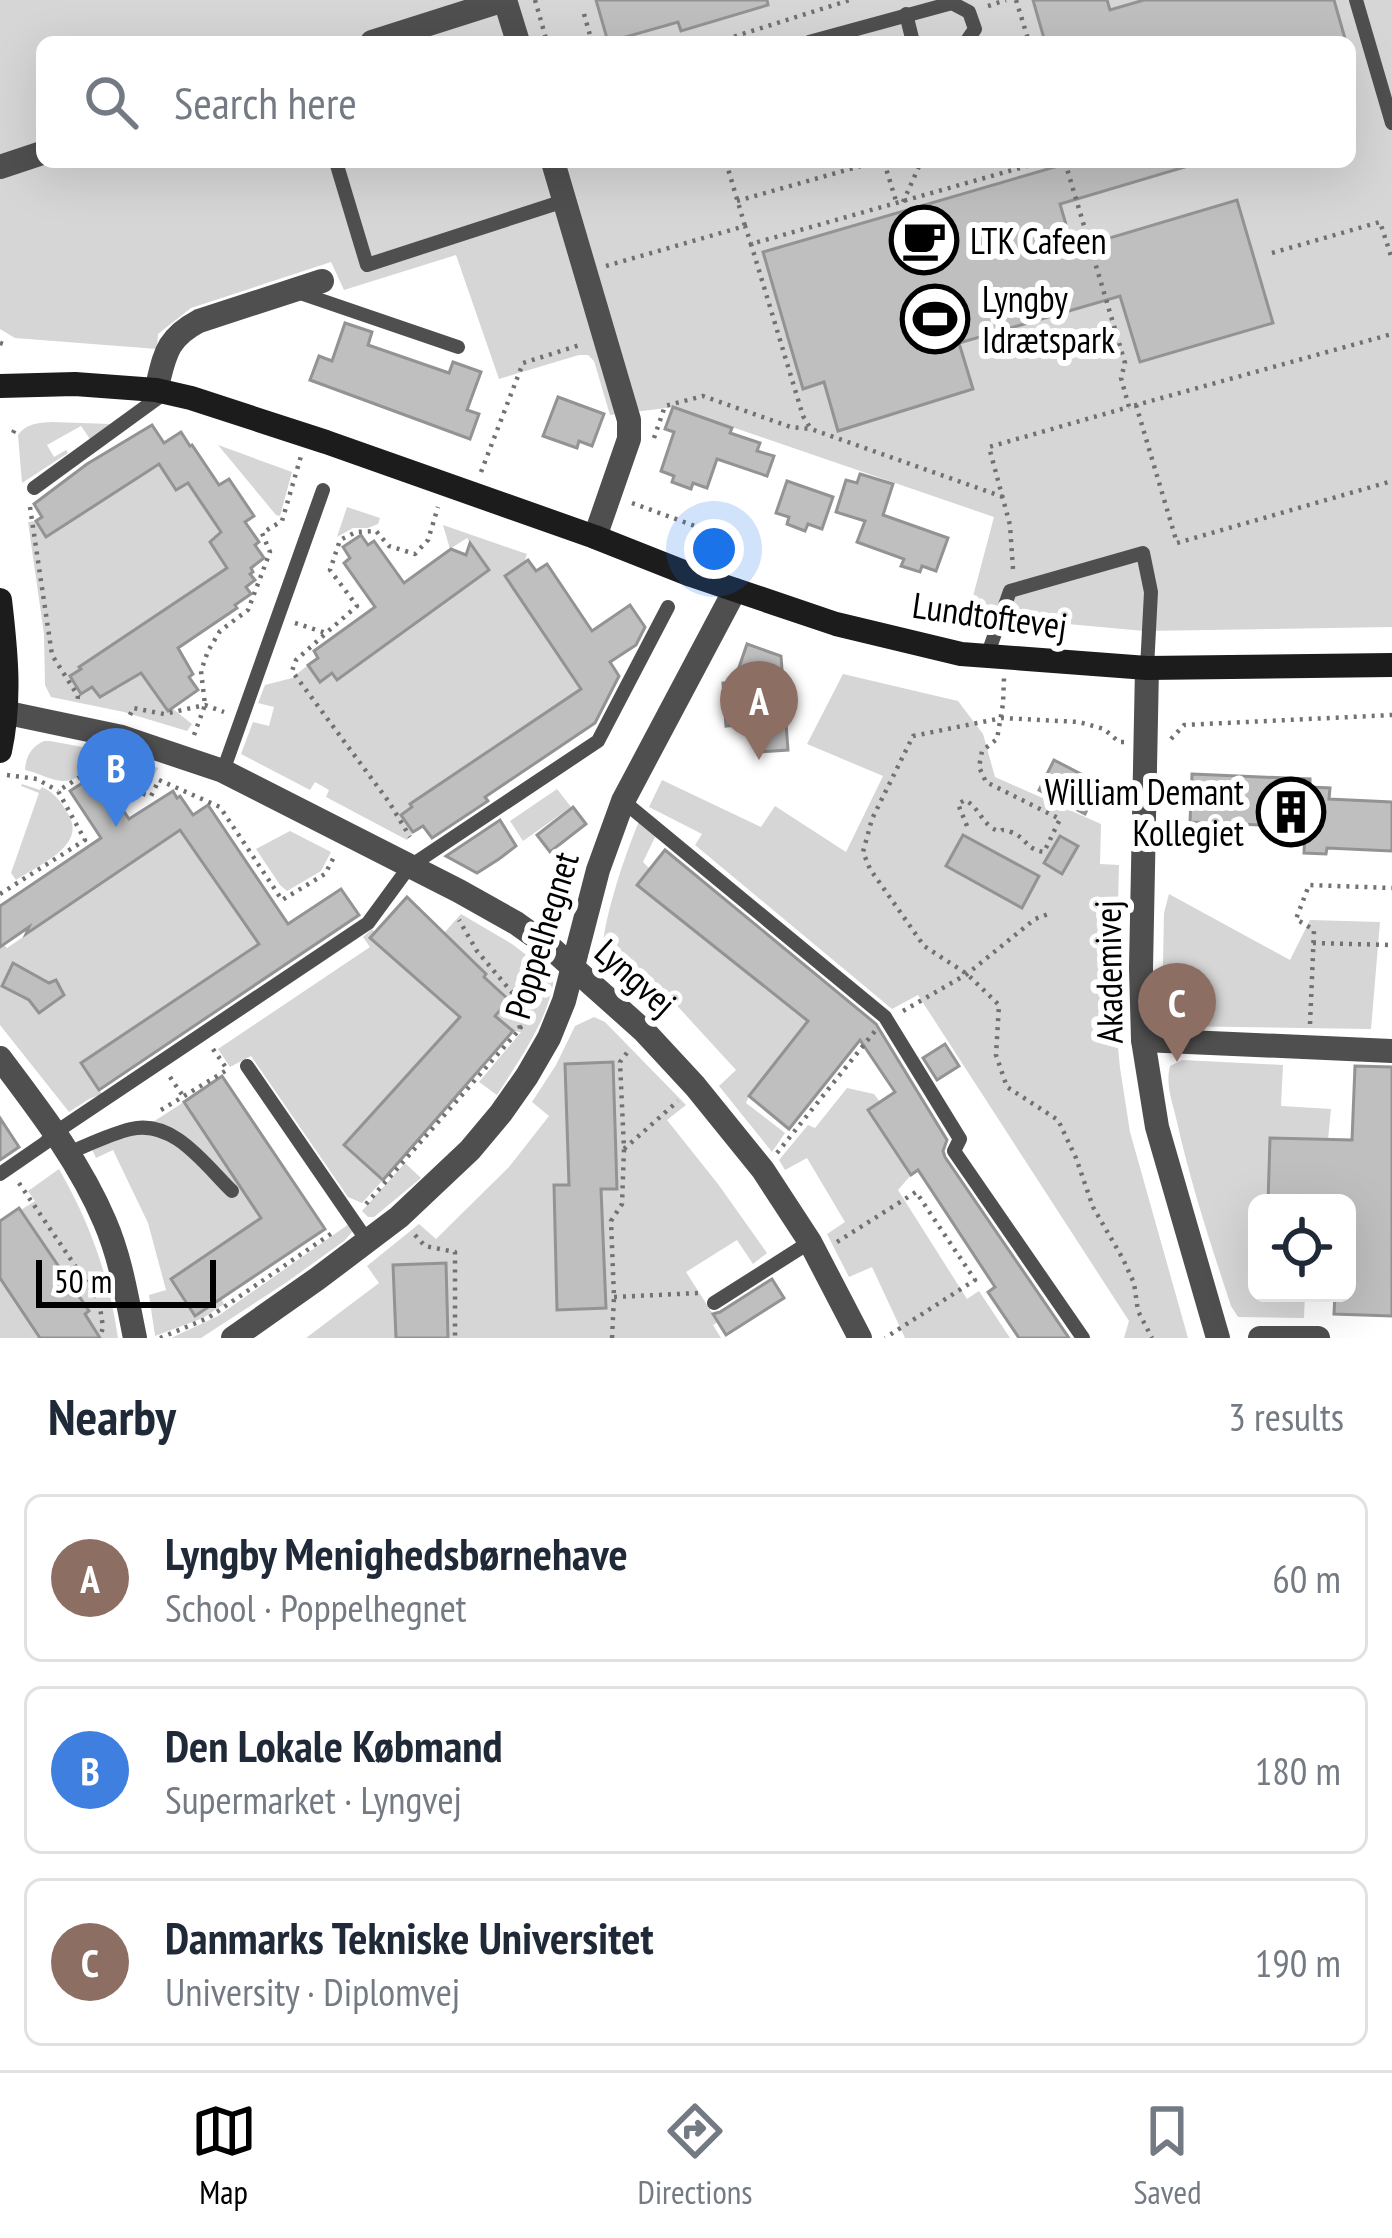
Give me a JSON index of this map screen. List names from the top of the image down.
{
  "streets": {
    "street": [
      "Lundtoftevej",
      "Poppelhegnet",
      "Akademivej",
      "Lyngvej"
    ]
  },
  "crossings": [
    ["Lundtoftevej", "Poppelhegnet"],
    ["Lundtoftevej", "Akademivej"],
    ["Poppelhegnet", "Lyngvej"]
  ],
  "places": {
    "cafe": ["LTK Cafeen"],
    "sports": ["Lyngby Idrætspark"],
    "building": ["William Demant Kollegiet"]
  },
  "scale_bar": "50 m",
  "page": {
    "search": "Search here",
    "pins": ["A", "B", "C"],
    "scale": "50 m",
    "heading": ["Nearby", "3 results"],
    "list": [
      {
        "mark": "A",
        "name": "Lyngby Menighedsbørnehave",
        "note": "School · Poppelhegnet",
        "value": "60 m"
      },
      {
        "mark": "B",
        "name": "Den Lokale Købmand",
        "note": "Supermarket · Lyngvej",
        "value": "180 m"
      },
      {
        "mark": "C",
        "name": "Danmarks Tekniske Universitet",
        "note": "University · Diplomvej",
        "value": "190 m"
      }
    ],
    "nav": ["Map", "Directions", "Saved"]
  }
}
